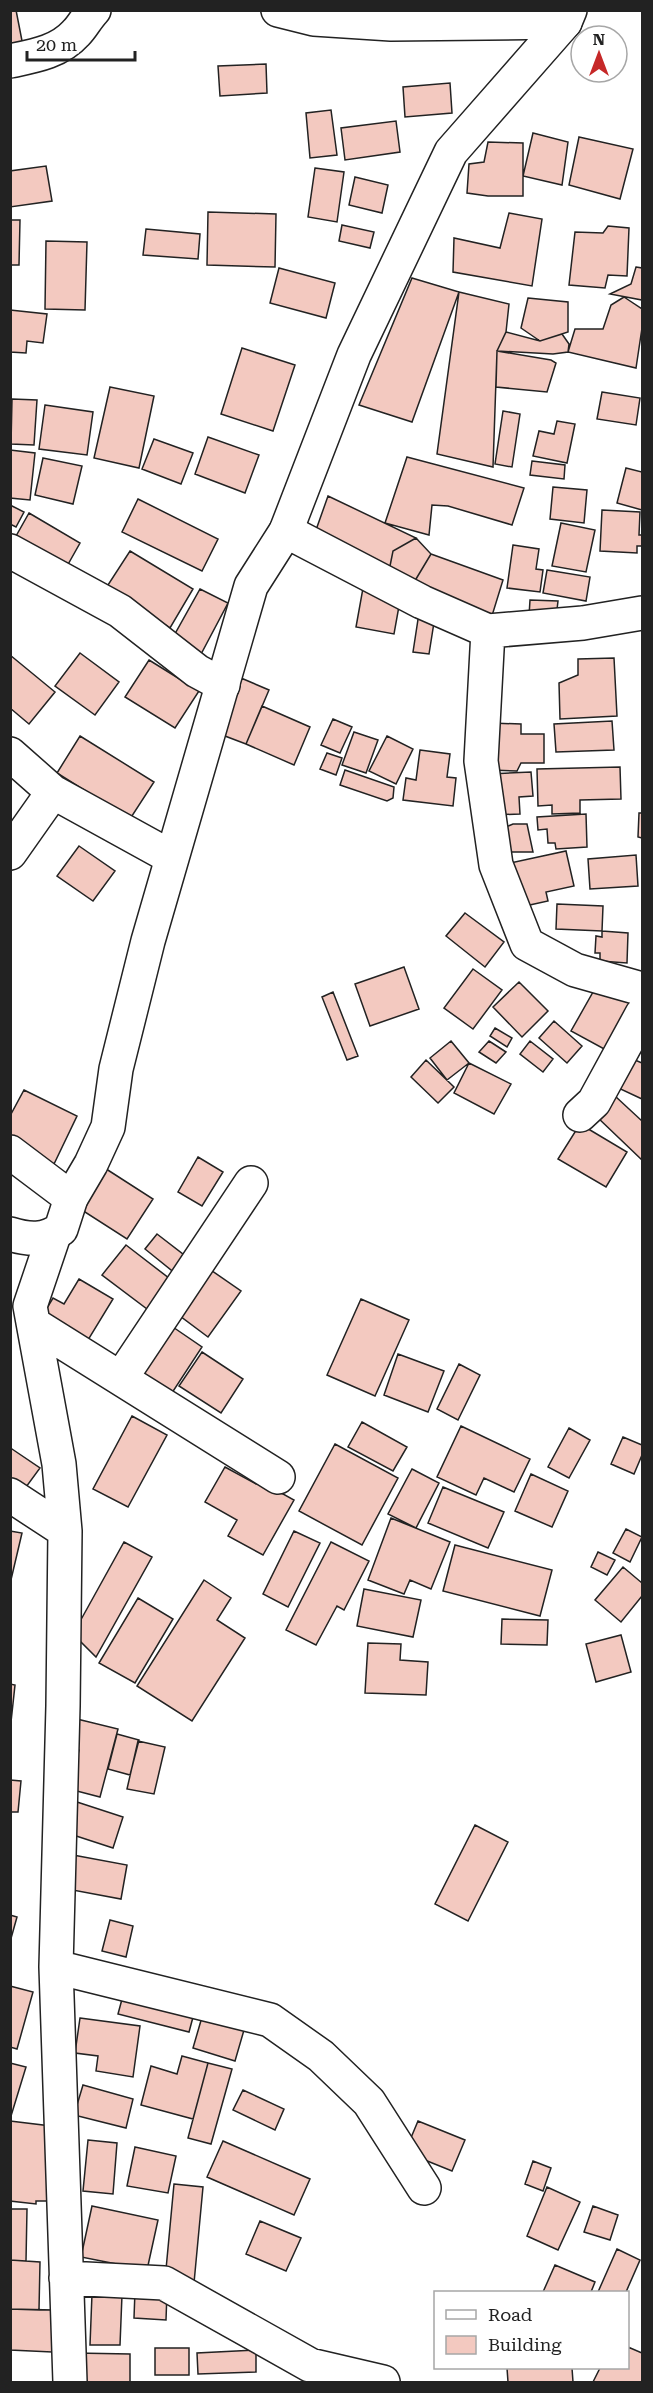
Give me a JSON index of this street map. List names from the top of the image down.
{
  "legend": ["Road", "Building"],
  "scale_bar": "20 m",
  "north": "top"
}
